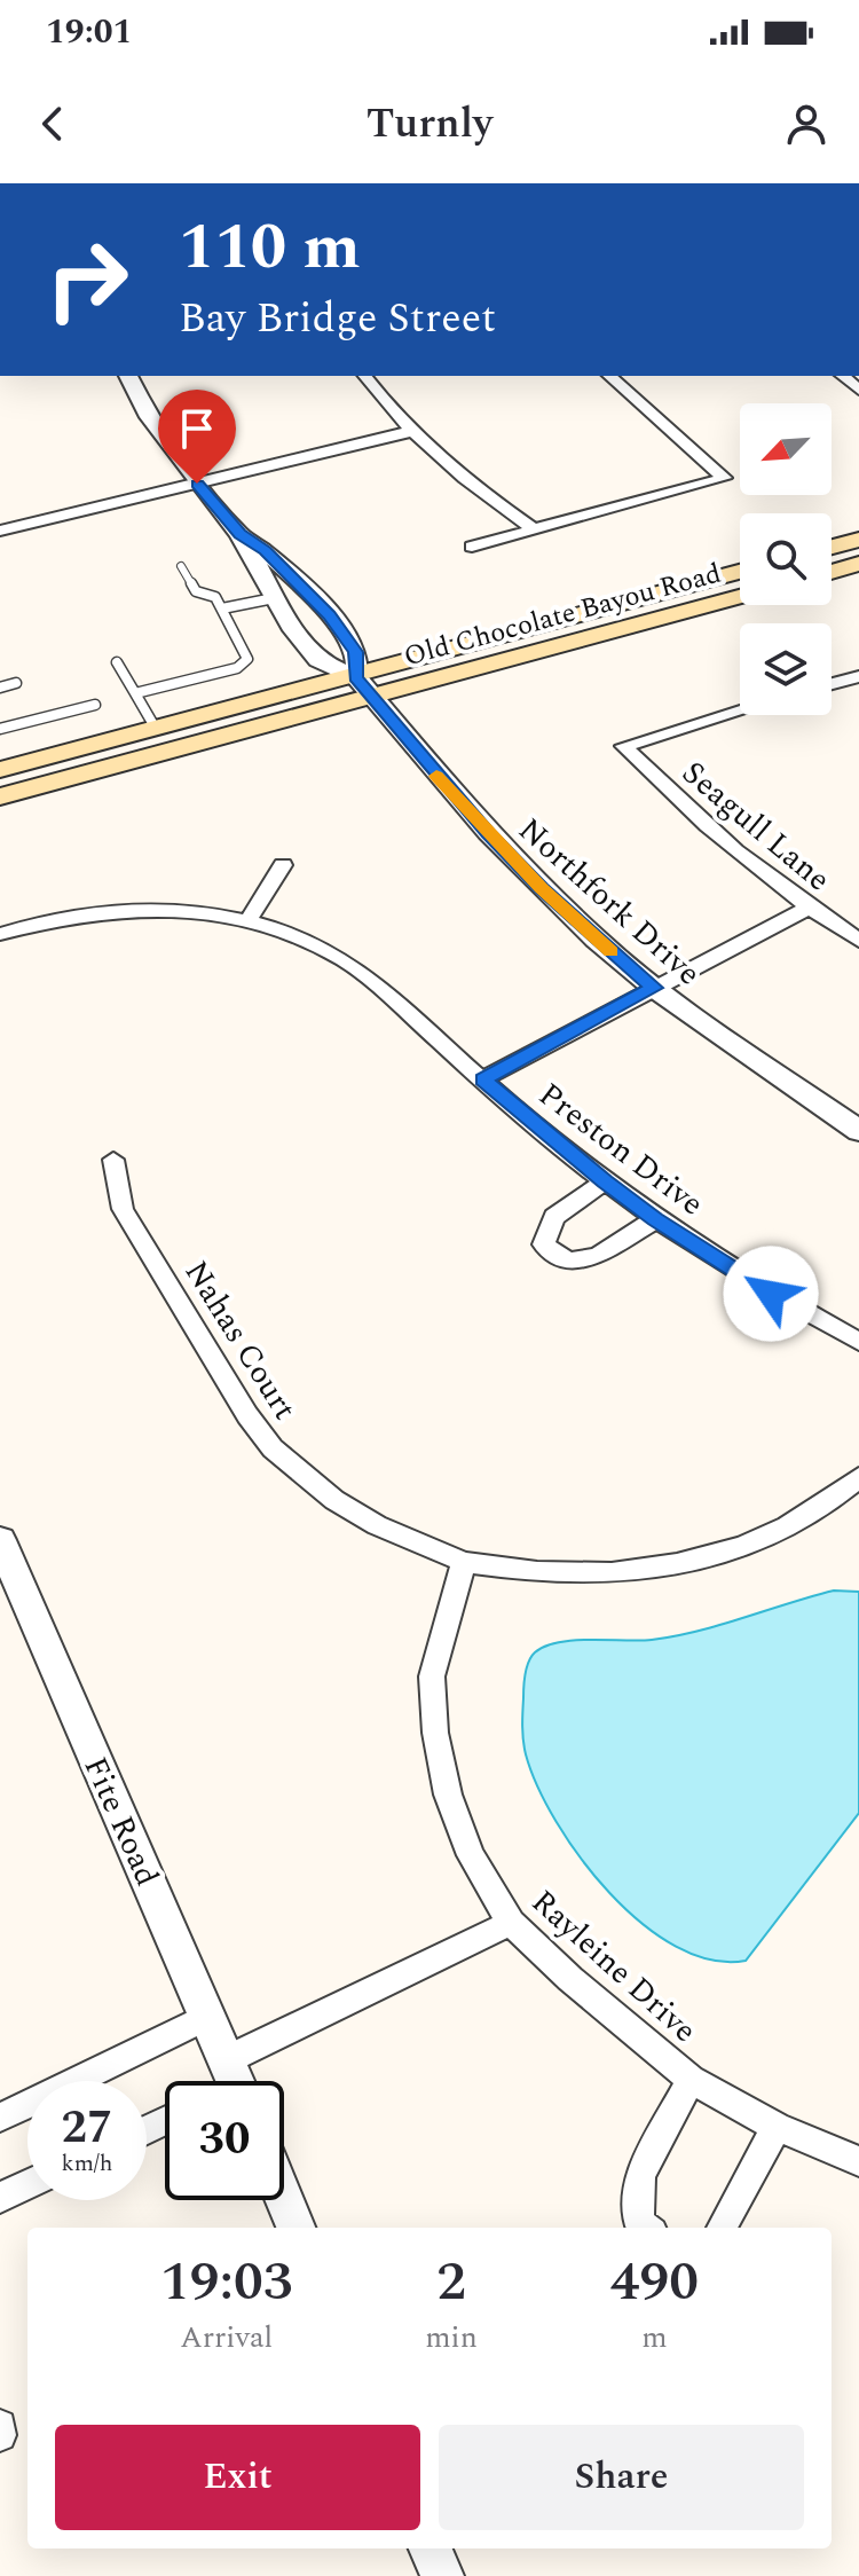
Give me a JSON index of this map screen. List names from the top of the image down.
{
  "streets": {
    "main road": ["Old Chocolate Bayou Road"],
    "street": [
      "Seagull Lane",
      "Northfork Drive",
      "Preston Drive",
      "Nahas Court",
      "Fite Road",
      "Rayleine Drive"
    ]
  },
  "crossings": [
    ["Old Chocolate Bayou Road", "Northfork Drive"],
    ["Nahas Court", "Rayleine Drive"]
  ],
  "north": "bottom left",
  "page": {
    "status": "19:01",
    "header": "Turnly",
    "turn": ["110 m", "Bay Bridge Street"],
    "speed": "27 km/h",
    "limit": "30",
    "eta": [
      "19:03",
      "Arrival",
      "2",
      "min",
      "490",
      "m"
    ],
    "buttons": ["Exit", "Share"]
  }
}
